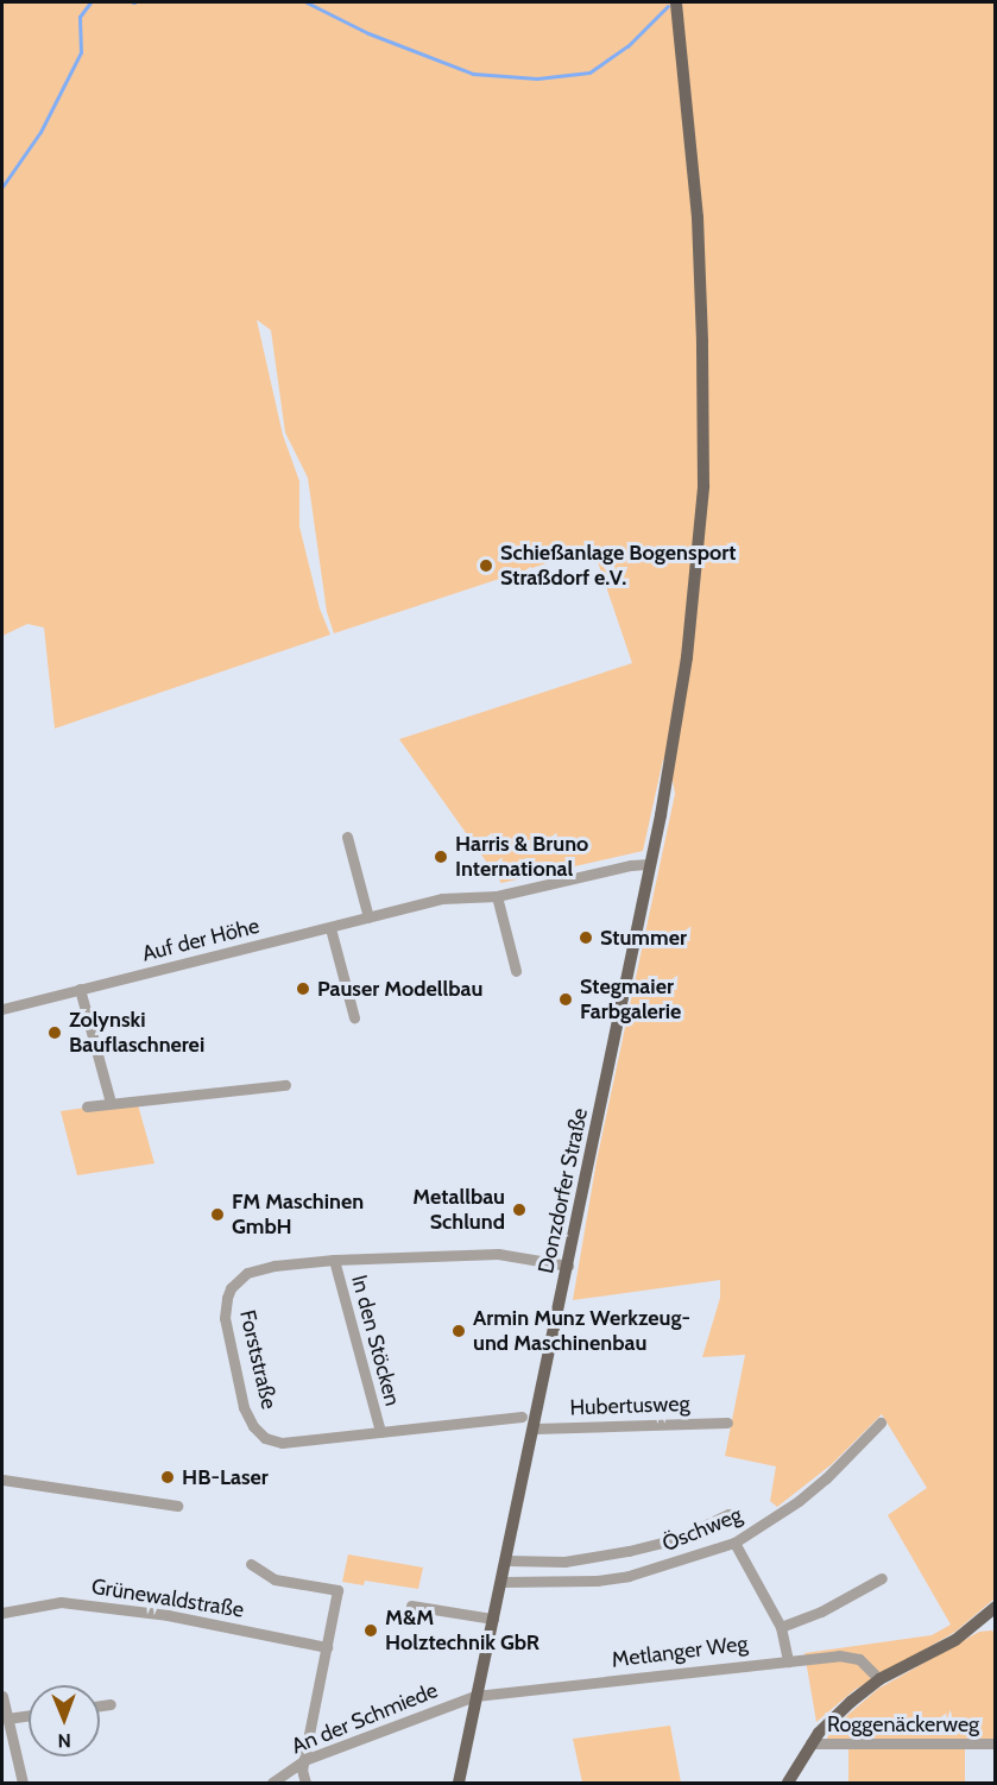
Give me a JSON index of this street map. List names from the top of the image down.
{
  "streets": {
    "main road": ["Donzdorfer Straße"],
    "street": [
      "Auf der Höhe",
      "In den Stöcken",
      "Forststraße",
      "Hubertusweg",
      "Öschweg",
      "Grünewaldstraße",
      "Metlanger Weg",
      "An der Schmiede",
      "Roggenäckerweg"
    ]
  },
  "crossings": [
    ["Auf der Höhe", "Donzdorfer Straße"],
    ["Donzdorfer Straße", "Forststraße"],
    ["Donzdorfer Straße", "Hubertusweg"],
    ["Donzdorfer Straße", "Öschweg"],
    ["Donzdorfer Straße", "Metlanger Weg"],
    ["Donzdorfer Straße", "An der Schmiede"],
    ["In den Stöcken", "Forststraße"],
    ["Metlanger Weg", "An der Schmiede"]
  ],
  "places": [
    "Schießanlage Bogensport Straßdorf e.V.",
    "Harris & Bruno International",
    "Stummer",
    "Pauser Modellbau",
    "Stegmaier Farbgalerie",
    "Zolynski Bauflaschnerei",
    "Metallbau Schlund",
    "FM Maschinen GmbH",
    "Armin Munz Werkzeug- und Maschinenbau",
    "HB-Laser",
    "M&M Holztechnik GbR"
  ],
  "north": "bottom"
}
